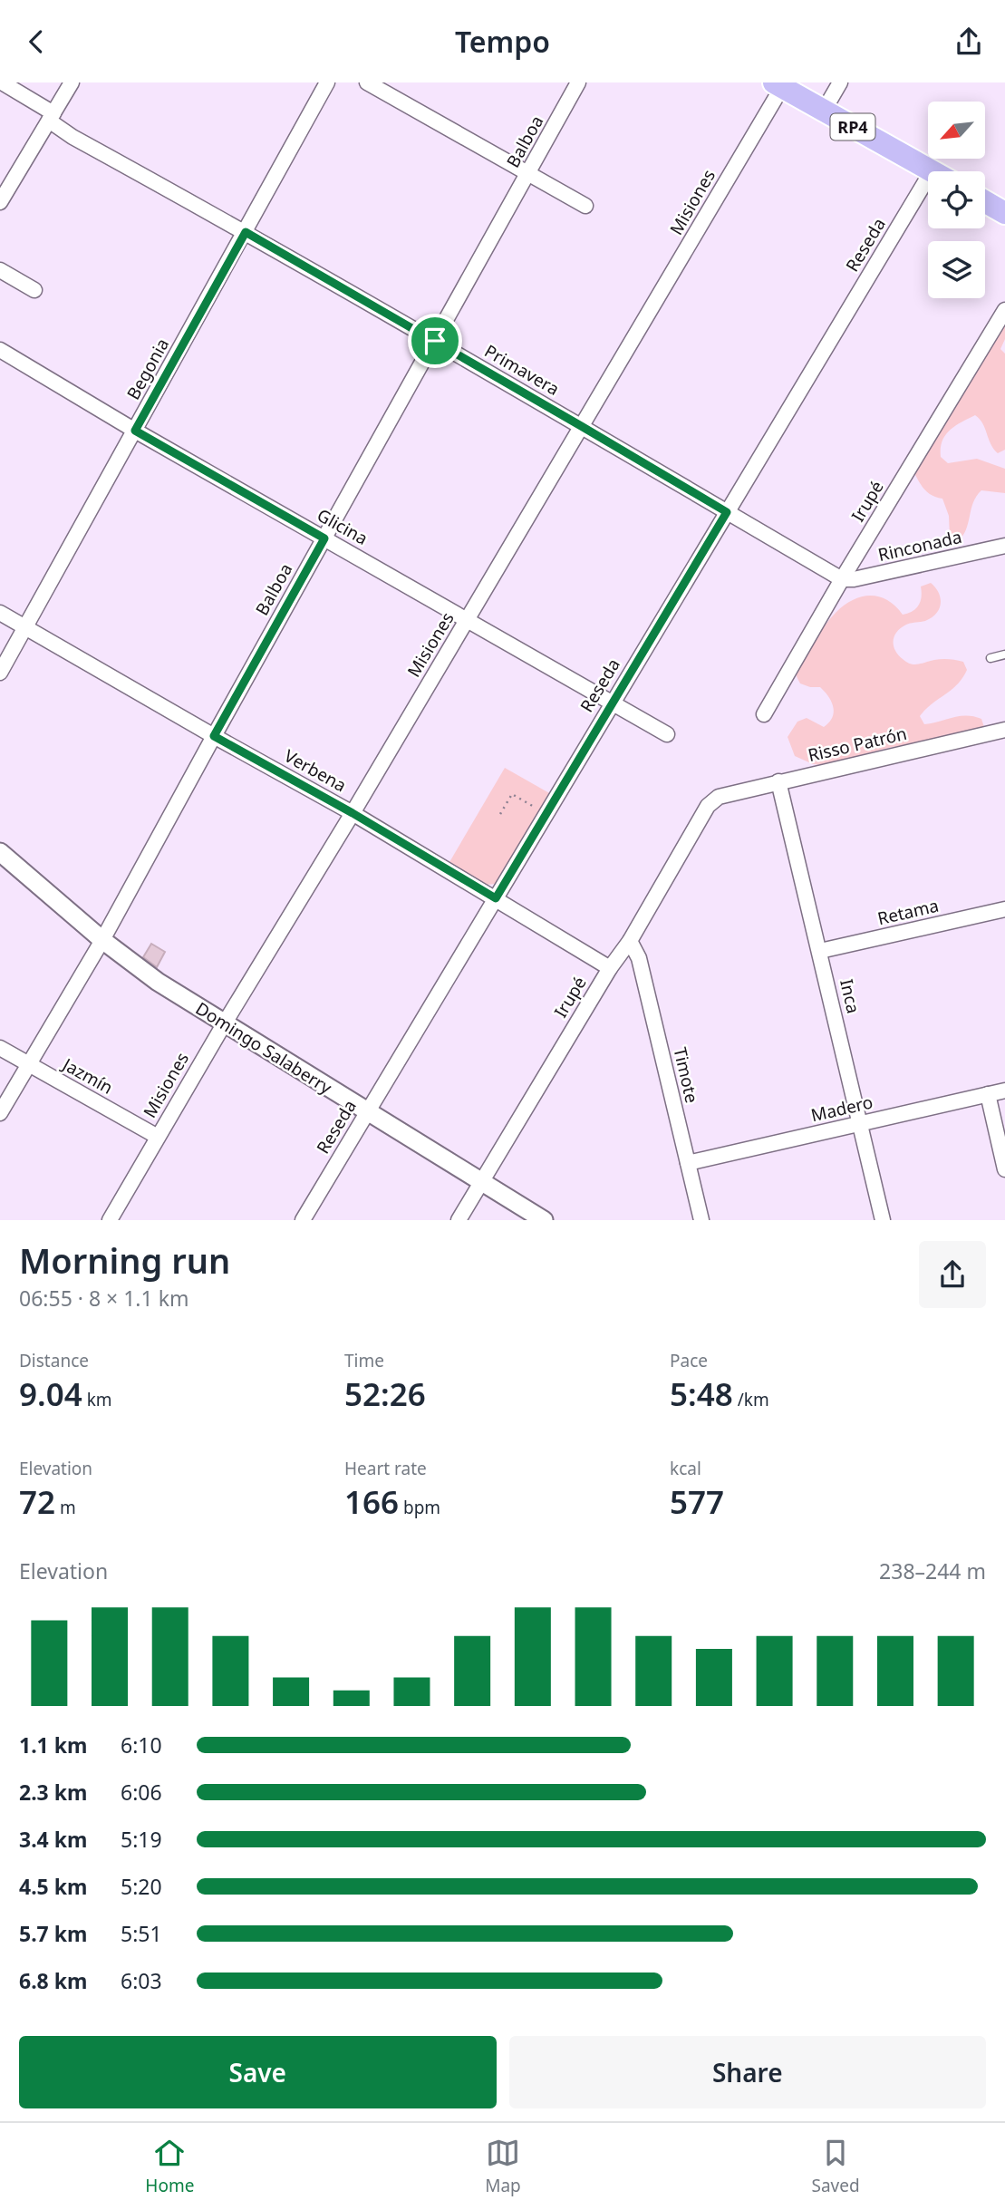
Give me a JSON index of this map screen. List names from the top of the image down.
{
  "streets": {
    "main road": ["RP4"],
    "street": [
      "Balboa",
      "Misiones",
      "Reseda",
      "Begonia",
      "Primavera",
      "Irupé",
      "Glicina",
      "Rinconada",
      "Risso Patrón",
      "Verbena",
      "Retama",
      "Inca",
      "Domingo Salaberry",
      "Timote",
      "Jazmín",
      "Madero"
    ]
  },
  "crossings": [
    ["RP4", "Misiones"],
    ["Balboa", "Primavera"],
    ["Balboa", "Glicina"],
    ["Balboa", "Verbena"],
    ["Balboa", "Domingo Salaberry"],
    ["Balboa", "Jazmín"],
    ["Misiones", "Primavera"],
    ["Misiones", "Glicina"],
    ["Misiones", "Verbena"],
    ["Misiones", "Domingo Salaberry"],
    ["Misiones", "Jazmín"],
    ["Reseda", "Primavera"],
    ["Reseda", "Glicina"],
    ["Reseda", "Verbena"],
    ["Reseda", "Domingo Salaberry"],
    ["Begonia", "Primavera"],
    ["Begonia", "Glicina"],
    ["Begonia", "Verbena"],
    ["Primavera", "Irupé"],
    ["Primavera", "Rinconada"],
    ["Irupé", "Rinconada"],
    ["Irupé", "Risso Patrón"],
    ["Irupé", "Verbena"],
    ["Irupé", "Domingo Salaberry"],
    ["Irupé", "Timote"],
    ["Risso Patrón", "Inca"],
    ["Retama", "Inca"],
    ["Inca", "Madero"],
    ["Timote", "Madero"]
  ],
  "north": "bottom left",
  "page": {
    "header": "Tempo",
    "heading": ["Morning run", "06:55 · 8 × 1.1 km"],
    "stats": [
      ["Distance", "9.04 km"],
      ["Time", "52:26"],
      ["Pace", "5:48 /km"],
      ["Elevation", "72 m"],
      ["Heart rate", "166 bpm"],
      ["kcal", "577"]
    ],
    "chart": ["Elevation", "238–244 m"],
    "list": [
      {
        "name": "1.1 km",
        "note": "6:10"
      },
      {
        "name": "2.3 km",
        "note": "6:06"
      },
      {
        "name": "3.4 km",
        "note": "5:19"
      },
      {
        "name": "4.5 km",
        "note": "5:20"
      },
      {
        "name": "5.7 km",
        "note": "5:51"
      },
      {
        "name": "6.8 km",
        "note": "6:03"
      }
    ],
    "buttons": ["Save", "Share"],
    "tabs": ["Home", "Map", "Saved"]
  }
}
